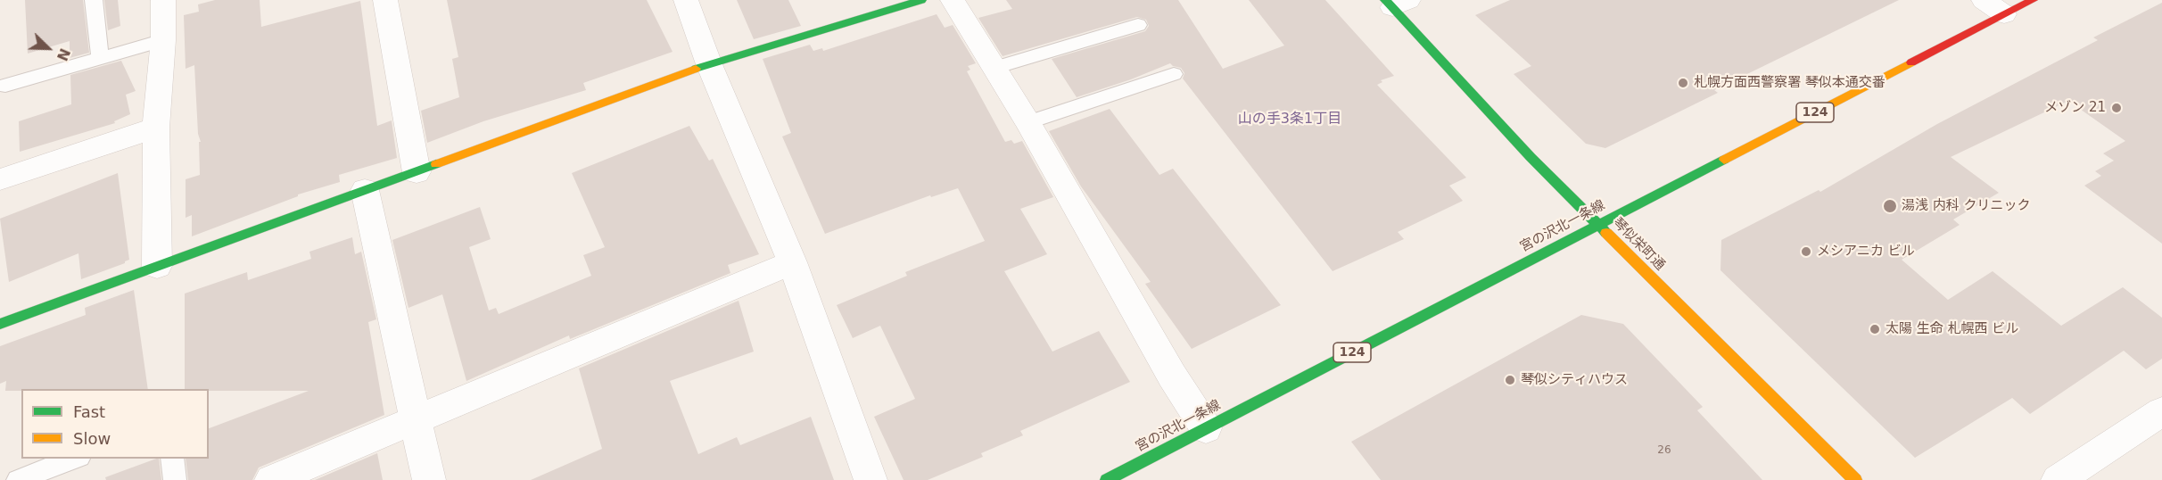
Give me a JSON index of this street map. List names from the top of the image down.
{
  "streets": {
    "main road": ["124", "宮の沢北一条線", "琴似栄町通"]
  },
  "crossings": [
    ["宮の沢北一条線", "琴似栄町通"]
  ],
  "districts": ["山の手3条1丁目"],
  "places": [
    "札幌方面西警察署 琴似本通交番",
    "メゾン 21",
    "湯浅 内科 クリニック",
    "メシアニカ ビル",
    "太陽 生命 札幌西 ビル",
    "琴似シティハウス"
  ],
  "house_numbers": ["26"],
  "legend": ["Fast", "Slow"],
  "north": "bottom right"
}
